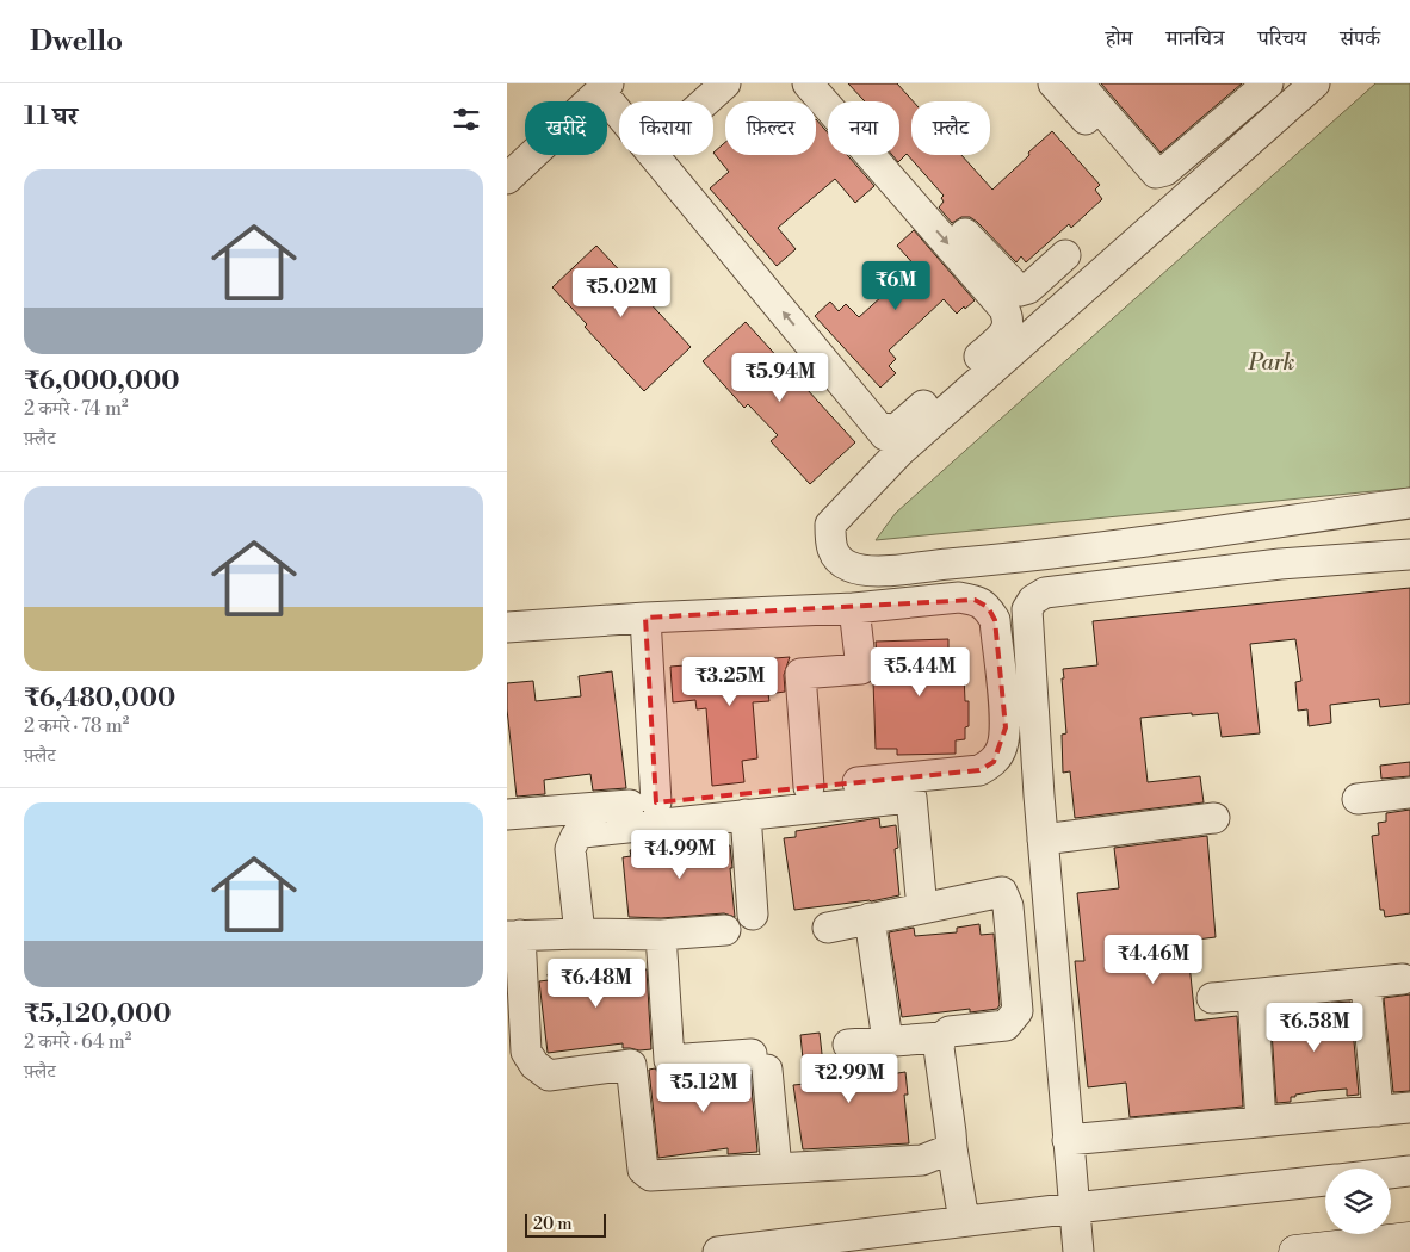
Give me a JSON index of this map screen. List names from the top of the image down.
{
  "parks": ["Park"],
  "scale_bar": "20 m",
  "page": {
    "header": "Dwello",
    "nav": [
      "होम",
      "मानचित्र",
      "परिचय",
      "संपर्क"
    ],
    "heading": "11 घर",
    "chip": [
      "खरीदें",
      "किराया",
      "फ़िल्टर",
      "नया",
      "फ़्लैट"
    ],
    "list": [
      {
        "name": "₹6,000,000",
        "note": "2 कमरे · 74 m² · फ़्लैट"
      },
      {
        "name": "₹6,480,000",
        "note": "2 कमरे · 78 m² · फ़्लैट"
      },
      {
        "name": "₹5,120,000",
        "note": "2 कमरे · 64 m² · फ़्लैट"
      }
    ],
    "price": [
      "₹6M",
      "₹5.02M",
      "₹5.94M",
      "₹5.44M",
      "₹3.25M",
      "₹4.99M",
      "₹4.46M",
      "₹6.48M",
      "₹6.58M",
      "₹2.99M",
      "₹5.12M"
    ],
    "scale": "20 m"
  }
}
